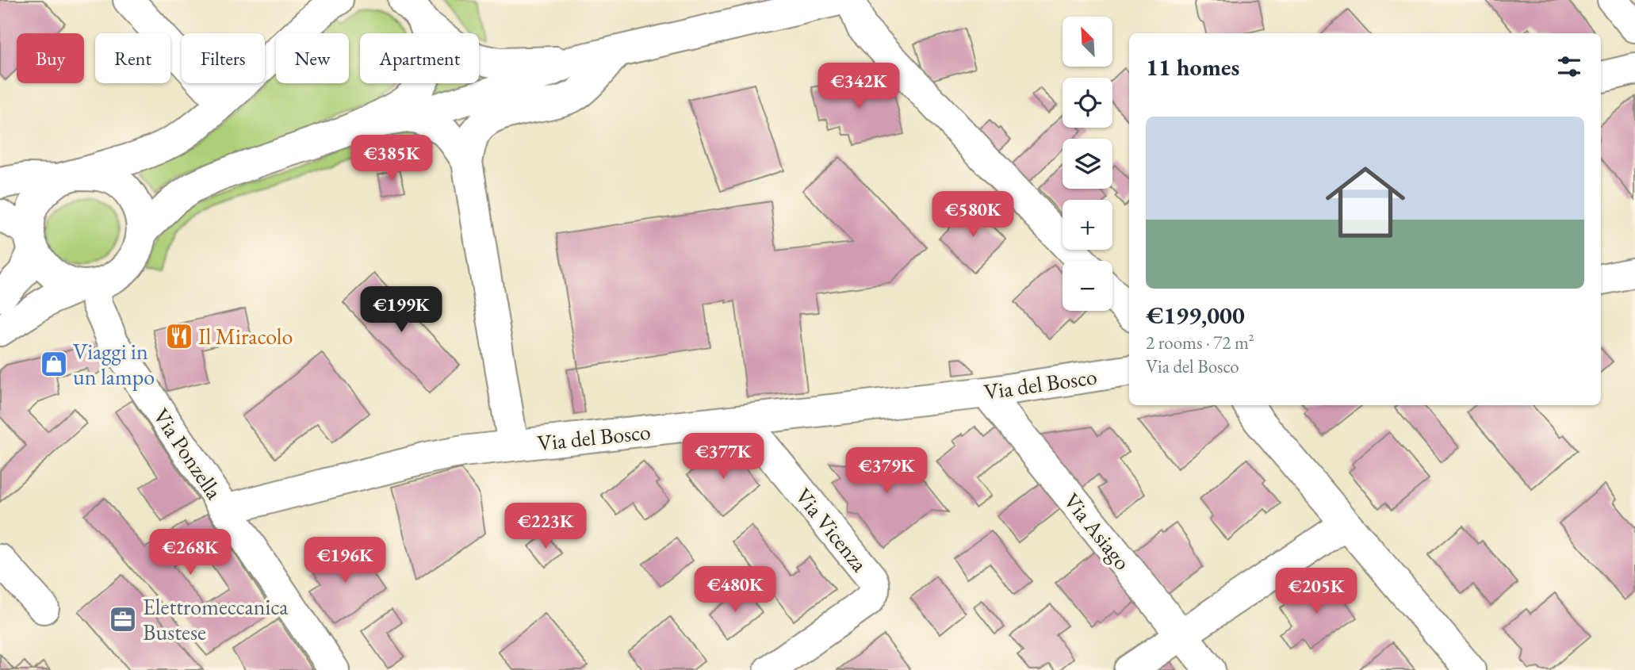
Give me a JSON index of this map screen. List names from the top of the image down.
{
  "streets": {
    "street": [
      "Via del Bosco",
      "Via Ponzella",
      "Via Vicenza",
      "Via Asiago"
    ]
  },
  "crossings": [
    ["Via del Bosco", "Via Ponzella"],
    ["Via del Bosco", "Via Vicenza"],
    ["Via del Bosco", "Via Asiago"]
  ],
  "places": {
    "restaurant": ["Il Miracolo"],
    "shop": ["Viaggi in un lampo"],
    "office": ["Elettromeccanica Bustese"]
  },
  "north": "top left",
  "page": {
    "map_buttons": ["+", "−"],
    "chip": [
      "Buy",
      "Rent",
      "Filters",
      "New",
      "Apartment"
    ],
    "heading": "11 homes",
    "price": [
      "€342K",
      "€385K",
      "€580K",
      "€199K",
      "€377K",
      "€379K",
      "€223K",
      "€268K",
      "€196K",
      "€480K",
      "€205K"
    ],
    "list": [
      {
        "name": "€199,000",
        "note": "2 rooms · 72 m² · Via del Bosco"
      }
    ]
  }
}
